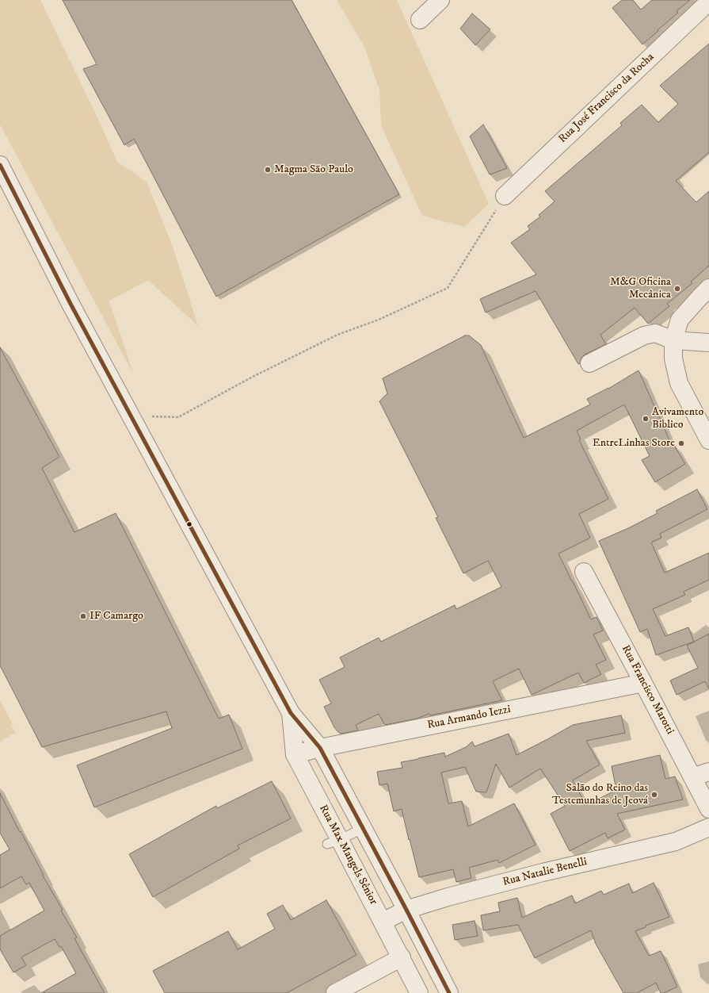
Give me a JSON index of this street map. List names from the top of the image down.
{
  "streets": {
    "street": [
      "Rua José Francisco da Rocha",
      "Rua Francisco Marotti",
      "Rua Armando Iezzi",
      "Rua Max Mangels Sênior",
      "Rua Natalie Benelli"
    ]
  },
  "crossings": [
    ["Rua Francisco Marotti", "Rua Armando Iezzi"],
    ["Rua Armando Iezzi", "Rua Max Mangels Sênior"],
    ["Rua Max Mangels Sênior", "Rua Natalie Benelli"]
  ],
  "places": [
    "Magma São Paulo",
    "M&G Oficina Mecânica",
    "Avivamento Biblico",
    "EntreLinhas Store",
    "IF Camargo",
    "Salão do Reino das Testemunhas de Jeová"
  ]
}
